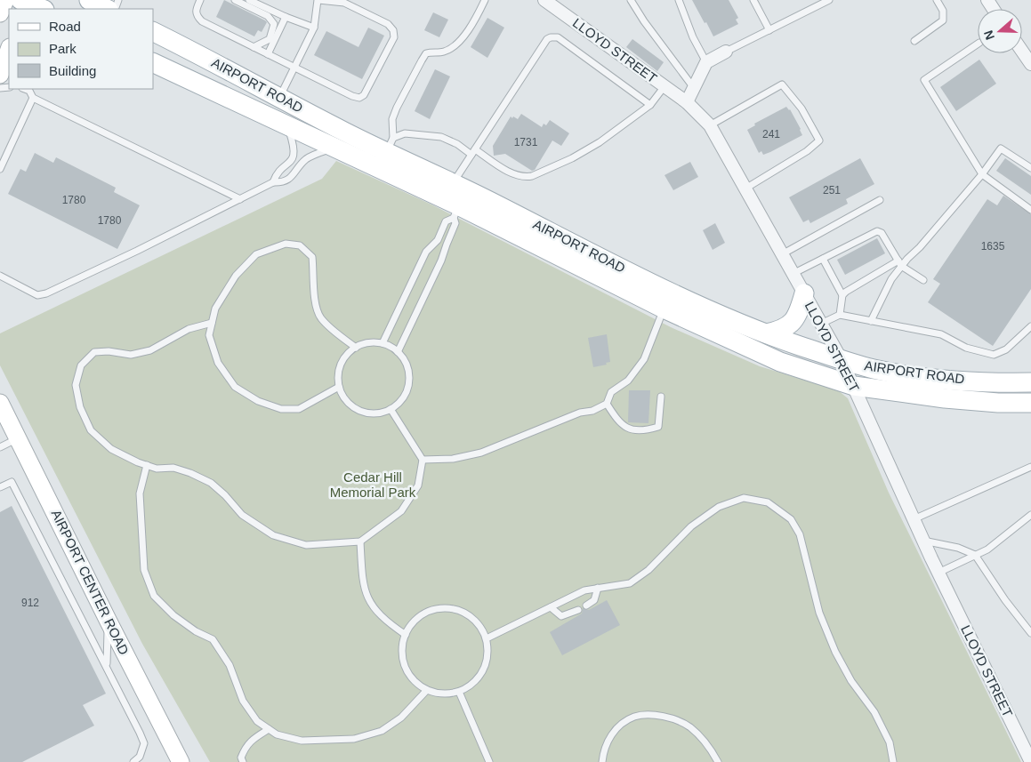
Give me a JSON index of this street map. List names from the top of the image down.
{
  "streets": {
    "main road": ["AIRPORT ROAD"],
    "street": ["LLOYD STREET", "AIRPORT CENTER ROAD"]
  },
  "crossings": [
    ["LLOYD STREET", "AIRPORT ROAD"]
  ],
  "parks": ["Cedar Hill Memorial Park"],
  "house_numbers": [
    "241",
    "1731",
    "251",
    "1780",
    "1780",
    "1635",
    "912"
  ],
  "legend": ["Road", "Park", "Building"],
  "north": "left"
}
